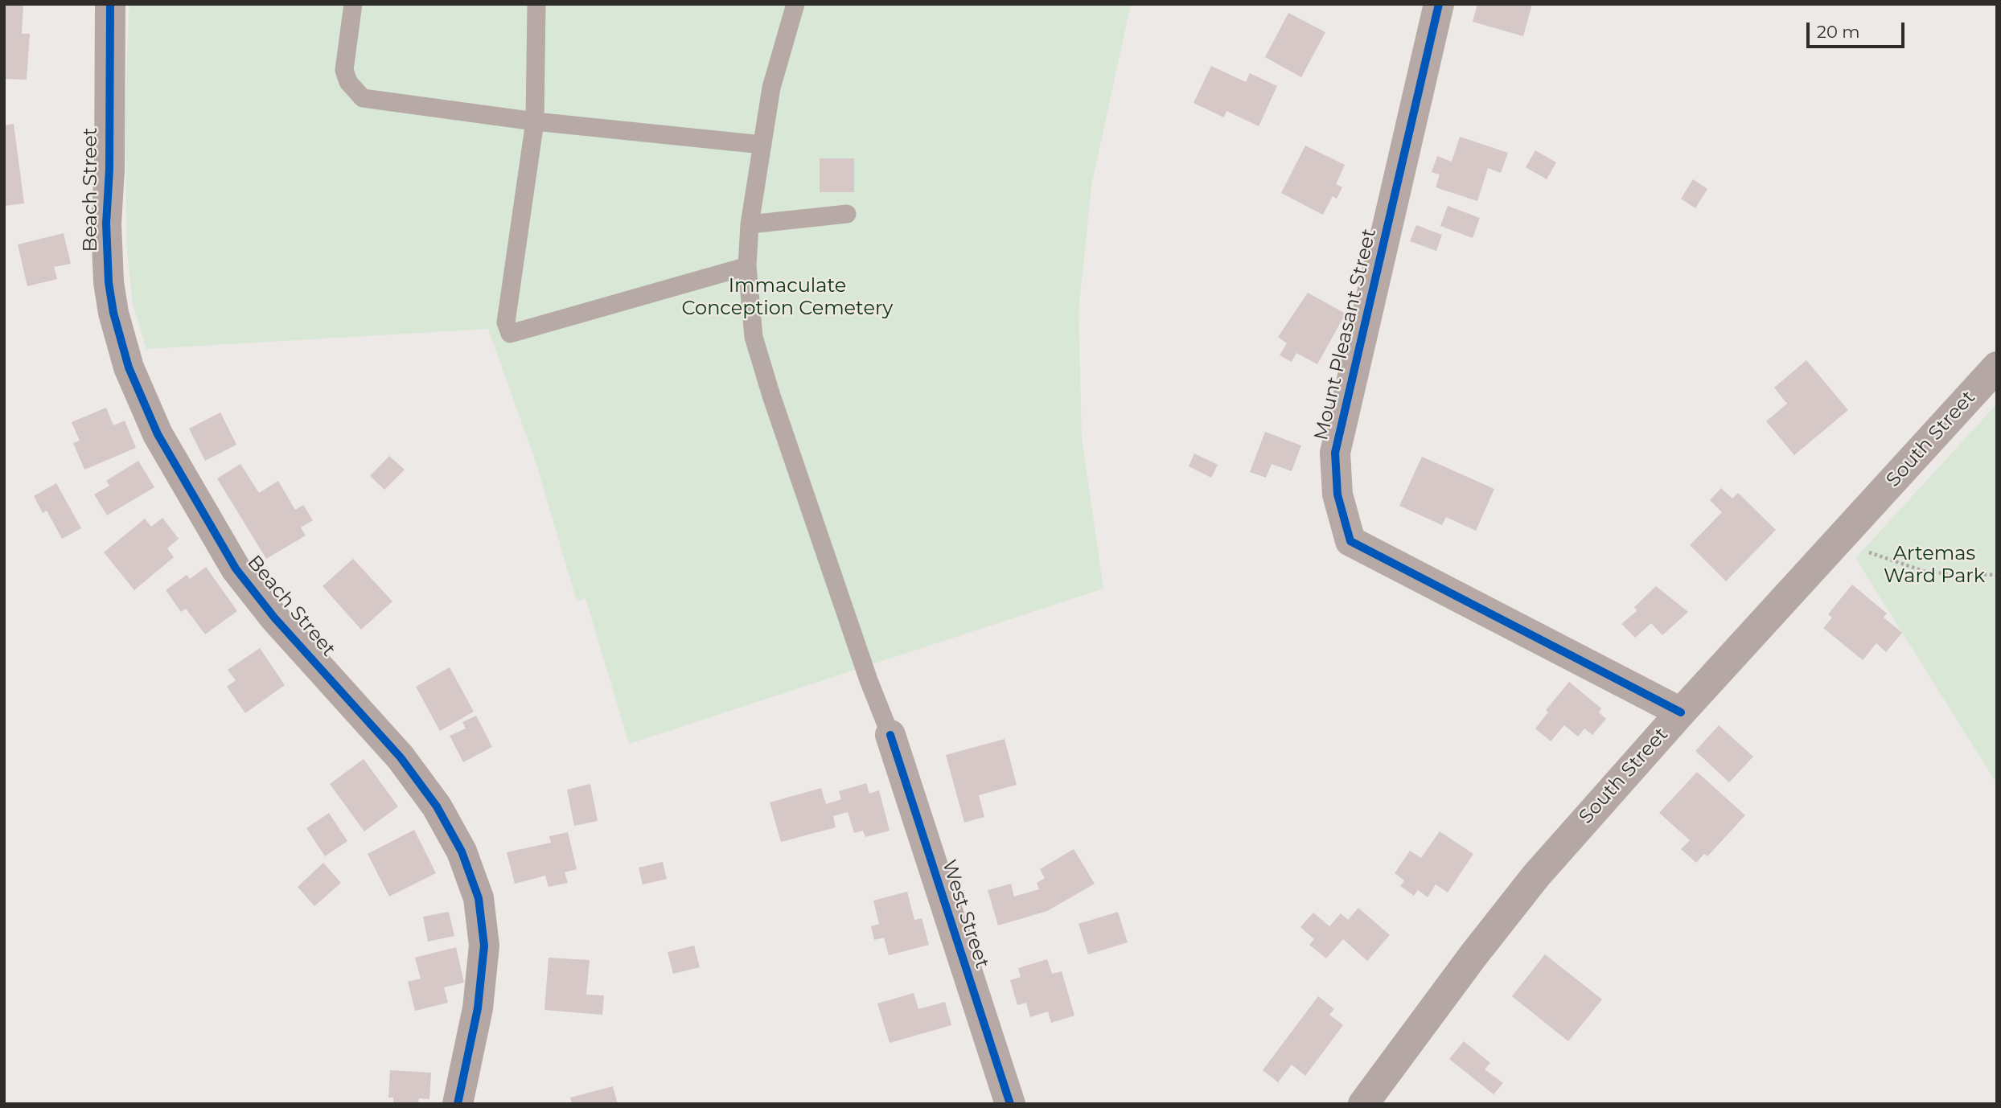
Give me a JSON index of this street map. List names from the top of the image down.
{
  "streets": {
    "street": [
      "Beach Street",
      "Mount Pleasant Street",
      "South Street",
      "West Street"
    ]
  },
  "crossings": [
    ["Mount Pleasant Street", "South Street"]
  ],
  "parks": ["Immaculate Conception Cemetery", "Artemas Ward Park"],
  "scale_bar": "20 m"
}
